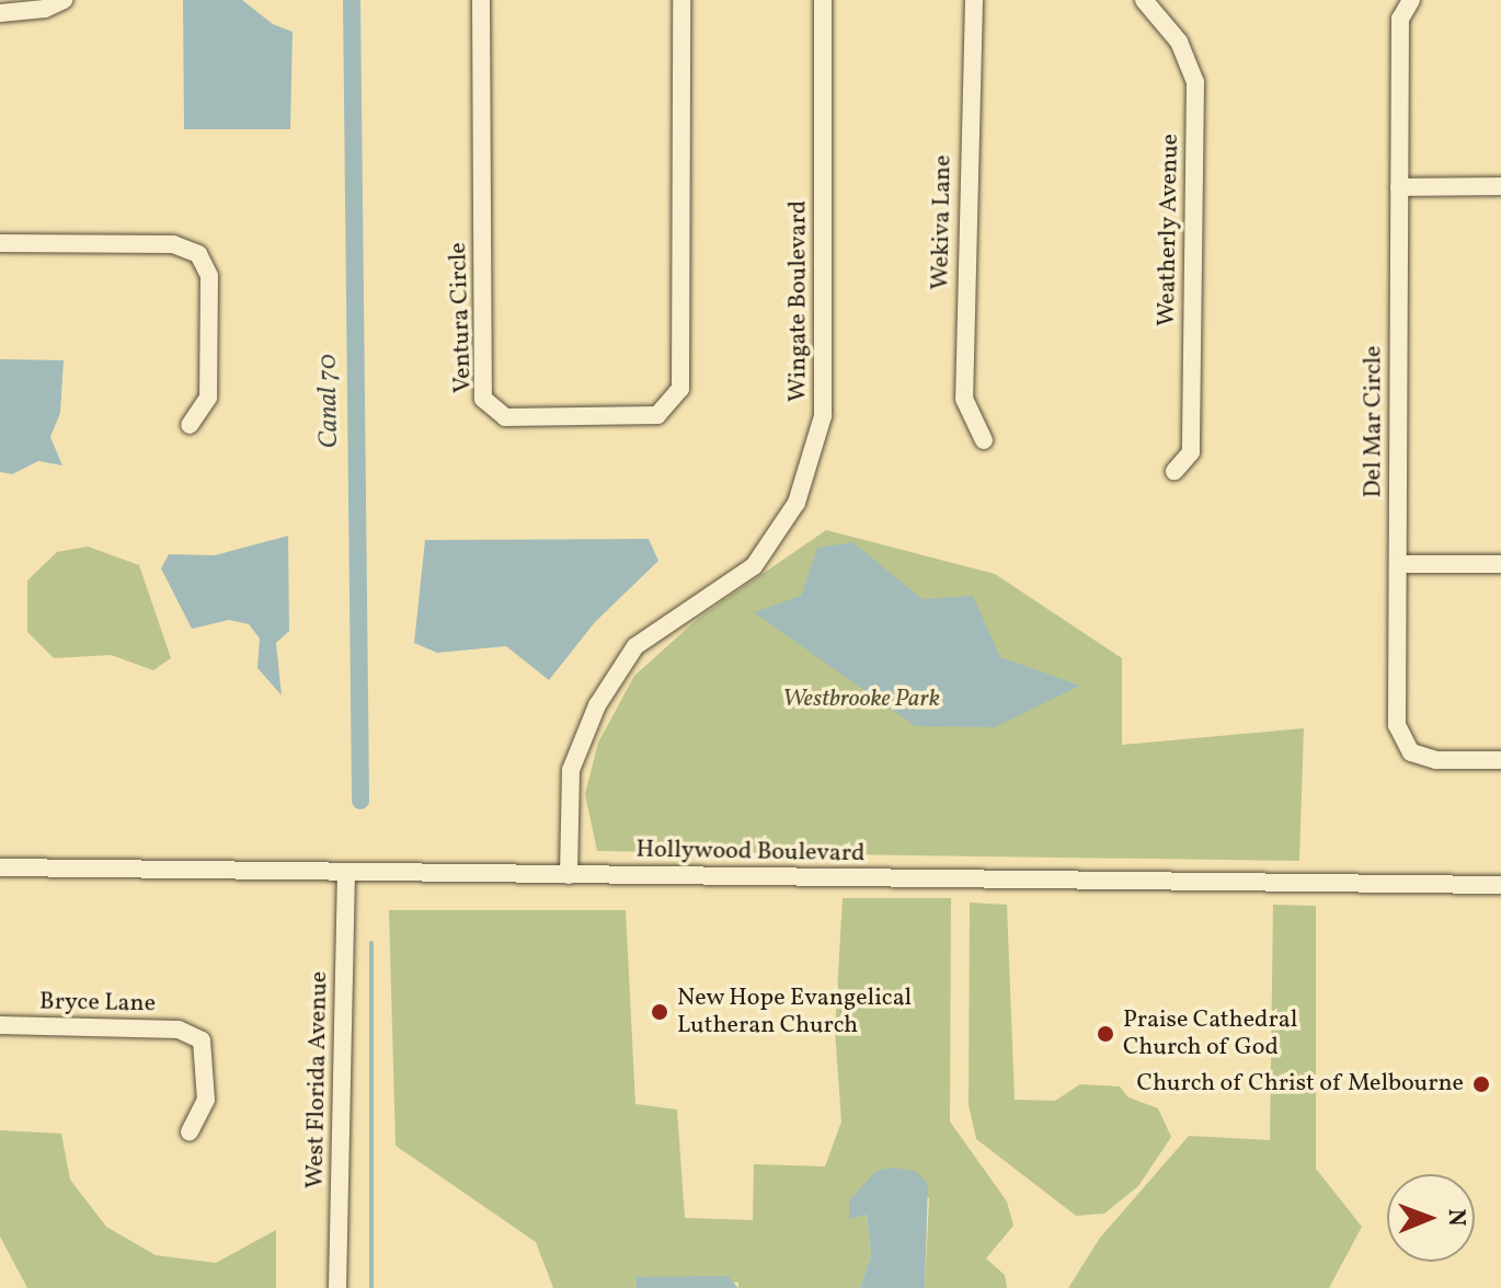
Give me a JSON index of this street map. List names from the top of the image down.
{
  "streets": {
    "street": [
      "Wekiva Lane",
      "Weatherly Avenue",
      "Wingate Boulevard",
      "Ventura Circle",
      "Del Mar Circle",
      "Hollywood Boulevard",
      "Bryce Lane",
      "West Florida Avenue"
    ]
  },
  "crossings": [
    ["Wingate Boulevard", "Hollywood Boulevard"],
    ["Hollywood Boulevard", "West Florida Avenue"]
  ],
  "water": ["Canal 70"],
  "parks": ["Westbrooke Park"],
  "places": ["New Hope Evangelical Lutheran Church", "Praise Cathedral Church of God", "Church of Christ of Melbourne"],
  "north": "right"
}
